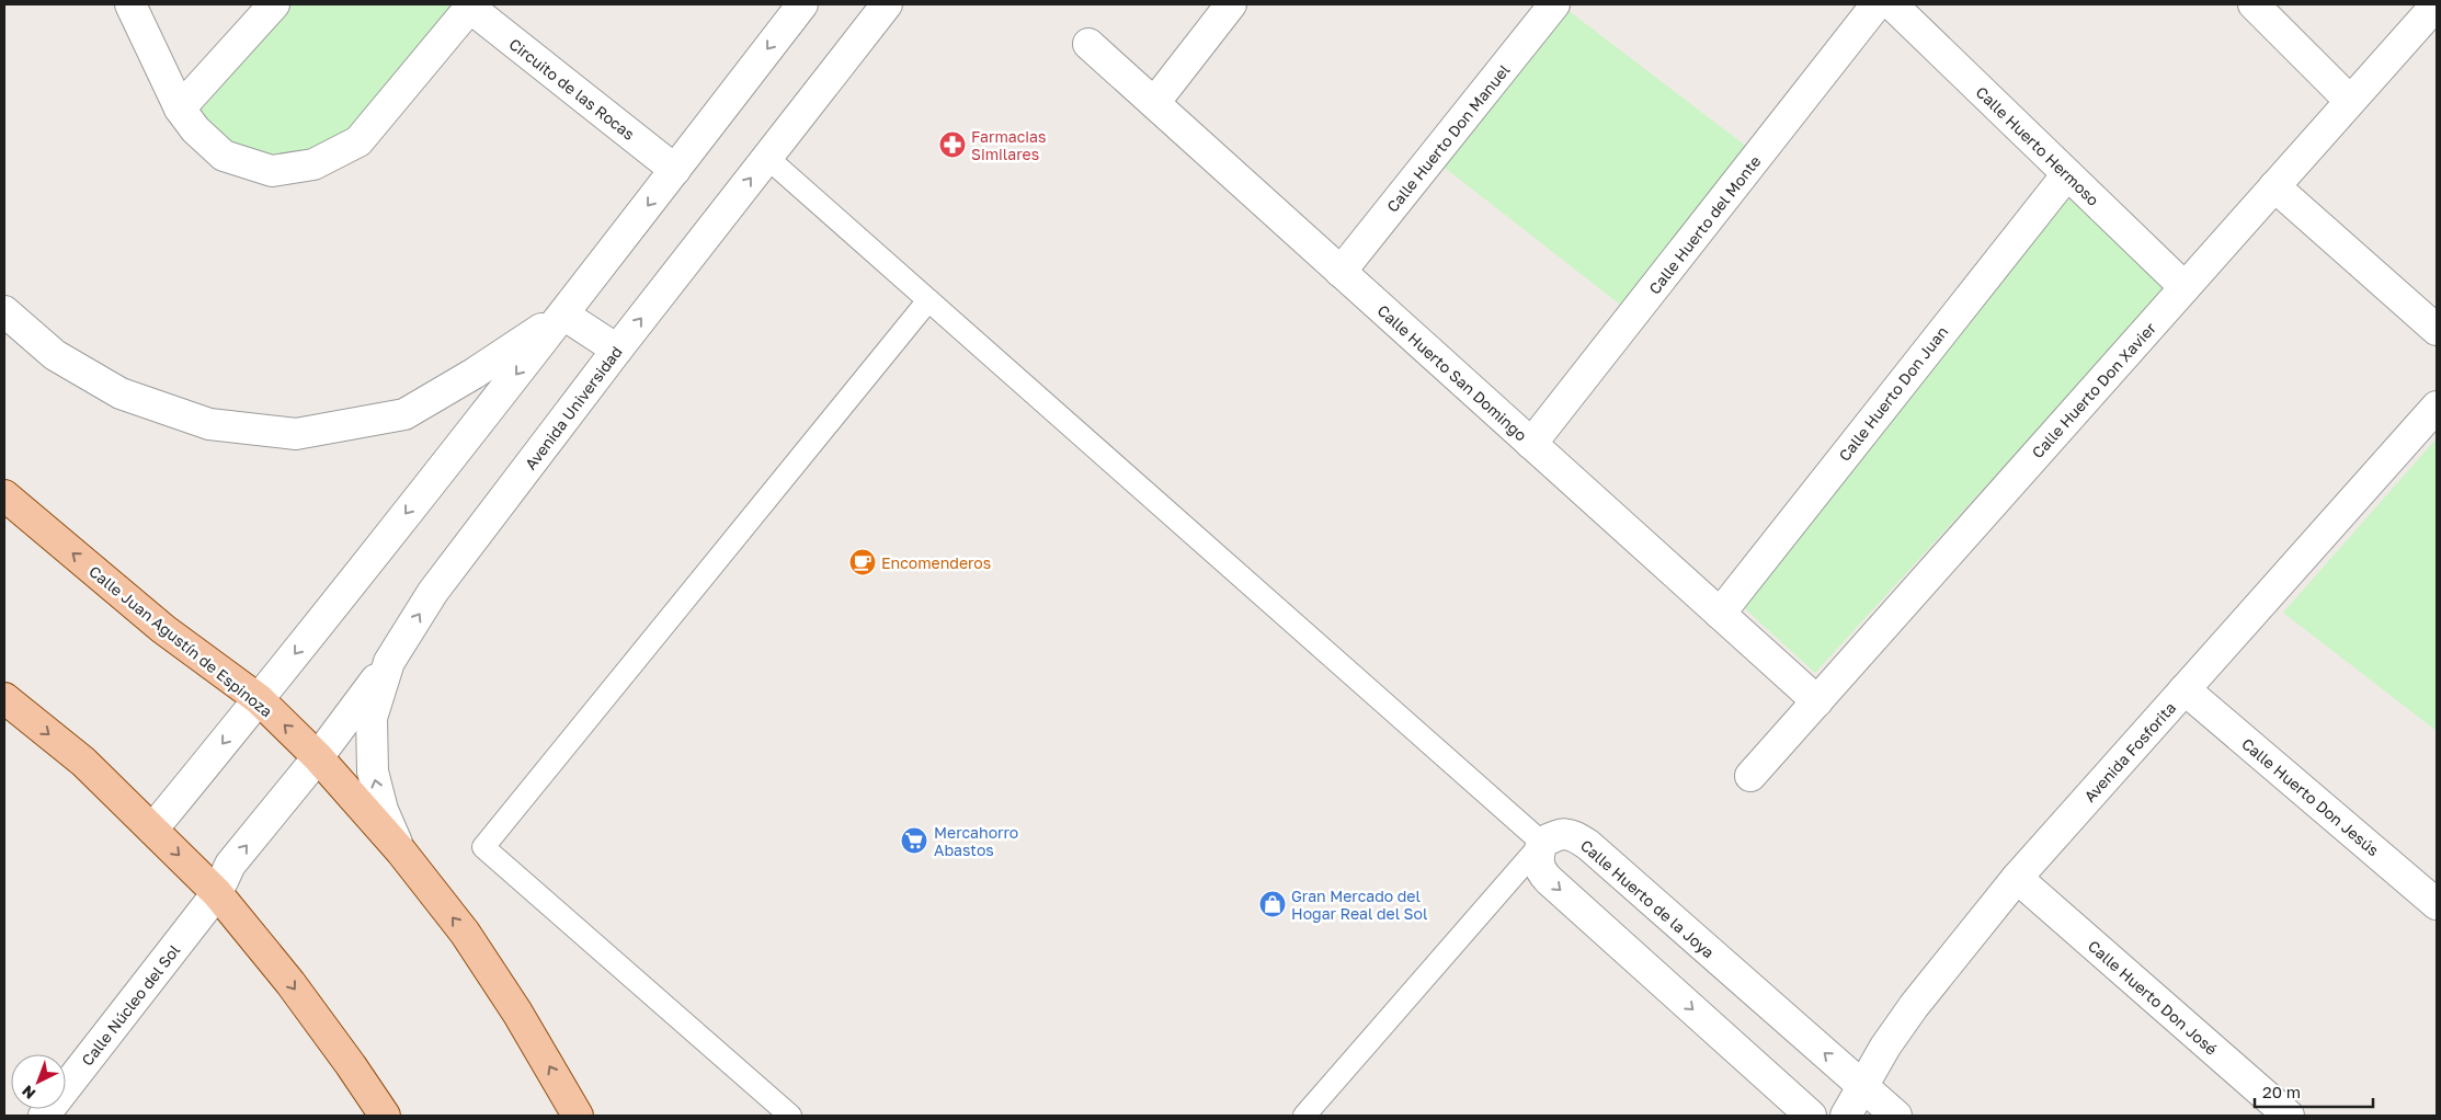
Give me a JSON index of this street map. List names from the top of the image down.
{
  "streets": {
    "main road": ["Calle Juan Agustín de Espinoza"],
    "street": [
      "Circuito de las Rocas",
      "Calle Huerto Don Manuel",
      "Calle Huerto Hermoso",
      "Calle Huerto del Monte",
      "Calle Huerto San Domingo",
      "Calle Huerto Don Xavier",
      "Calle Huerto Don Juan",
      "Avenida Universidad",
      "Avenida Fosforita",
      "Calle Huerto Don Jesús",
      "Calle Huerto de la Joya",
      "Calle Huerto Don José",
      "Calle Núcleo del Sol"
    ]
  },
  "crossings": [
    ["Calle Huerto Don Manuel", "Calle Huerto San Domingo"],
    ["Calle Huerto Hermoso", "Calle Huerto Don Xavier"],
    ["Calle Huerto Hermoso", "Calle Huerto Don Juan"],
    ["Calle Huerto del Monte", "Calle Huerto San Domingo"],
    ["Calle Huerto San Domingo", "Calle Huerto Don Xavier"],
    ["Calle Huerto San Domingo", "Calle Huerto Don Juan"],
    ["Avenida Universidad", "Calle Juan Agustín de Espinoza"],
    ["Avenida Universidad", "Calle Núcleo del Sol"],
    ["Calle Juan Agustín de Espinoza", "Calle Núcleo del Sol"],
    ["Avenida Fosforita", "Calle Huerto Don Jesús"],
    ["Avenida Fosforita", "Calle Huerto de la Joya"],
    ["Avenida Fosforita", "Calle Huerto Don José"]
  ],
  "places": {
    "pharmacy": ["Farmacias Similares"],
    "cafe": ["Encomenderos"],
    "supermarket": ["Mercahorro Abastos"],
    "shop": ["Gran Mercado del Hogar Real del Sol"]
  },
  "scale_bar": "20 m",
  "north": "bottom left"
}
